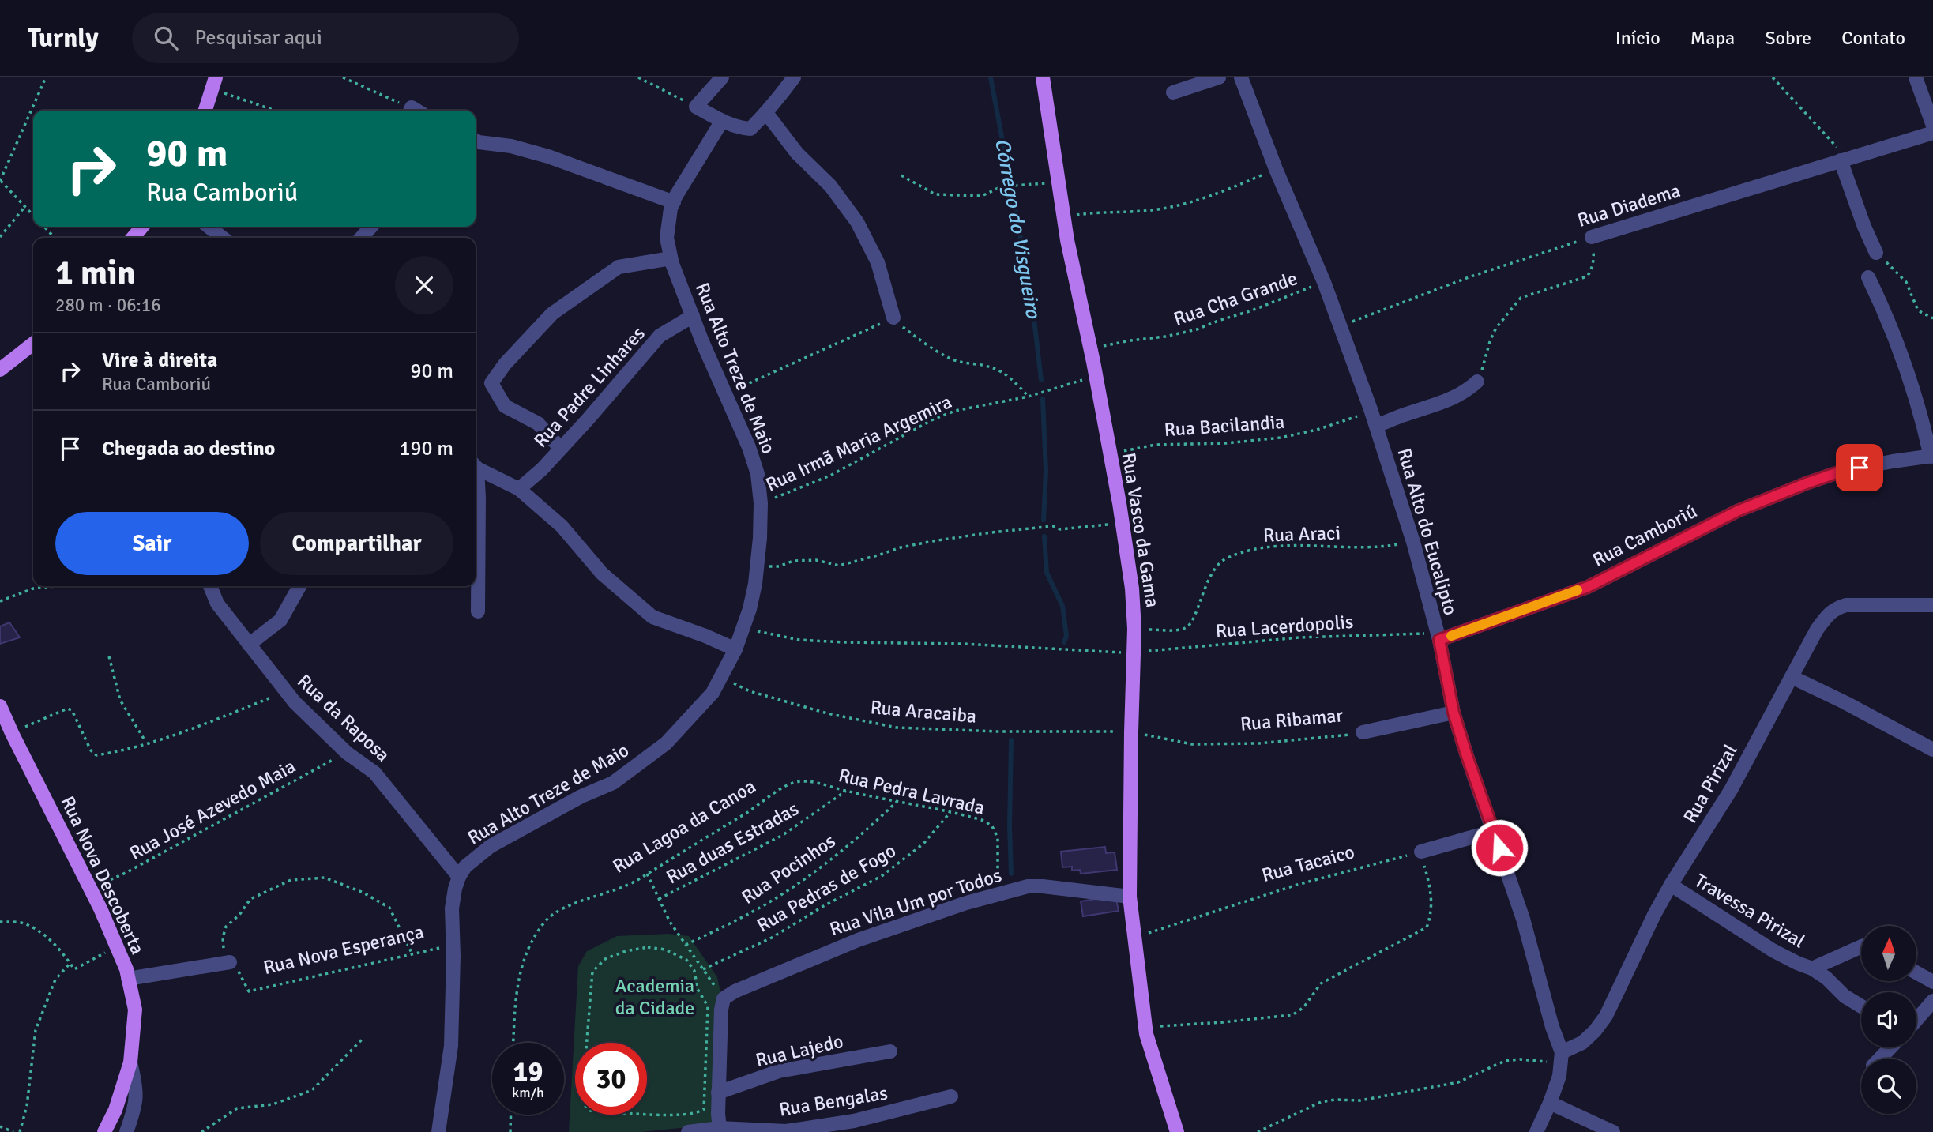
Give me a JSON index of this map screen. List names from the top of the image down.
{
  "streets": {
    "main road": ["Rua Vasco da Gama", "Rua Nova Descoberta"],
    "street": [
      "Rua Diadema",
      "Rua Alto Treze de Maio",
      "Rua Padre Linhares",
      "Rua Alto do Eucalipto",
      "Rua Camboriú",
      "Rua da Raposa",
      "Rua Ribamar",
      "Rua Pirizal",
      "Rua Vila Um por Todos",
      "Travessa Pirizal",
      "Rua Lajedo",
      "Rua Bengalas"
    ],
    "path": [
      "Rua Cha Grande",
      "Rua Bacilandia",
      "Rua Irmã Maria Argemira",
      "Rua Araci",
      "Rua Lacerdopolis",
      "Rua Aracaiba",
      "Rua Pedra Lavrada",
      "Rua José Azevedo Maia",
      "Rua Lagoa da Canoa",
      "Rua duas Estradas",
      "Rua Tacaico",
      "Rua Pocinhos",
      "Rua Pedras de Fogo",
      "Rua Nova Esperança"
    ]
  },
  "crossings": [
    ["Rua Diadema", "Rua Alto do Eucalipto"],
    ["Rua Cha Grande", "Rua Vasco da Gama"],
    ["Rua Cha Grande", "Rua Alto do Eucalipto"],
    ["Rua Alto Treze de Maio", "Rua Padre Linhares"],
    ["Rua Alto Treze de Maio", "Rua Irmã Maria Argemira"],
    ["Rua Alto Treze de Maio", "Rua Lacerdopolis"],
    ["Rua Alto Treze de Maio", "Rua Aracaiba"],
    ["Rua Alto Treze de Maio", "Rua da Raposa"],
    ["Rua Alto Treze de Maio", "Rua Nova Esperança"],
    ["Rua Bacilandia", "Rua Vasco da Gama"],
    ["Rua Bacilandia", "Rua Alto do Eucalipto"],
    ["Rua Irmã Maria Argemira", "Rua Vasco da Gama"],
    ["Rua Vasco da Gama", "Rua Araci"],
    ["Rua Vasco da Gama", "Rua Lacerdopolis"],
    ["Rua Vasco da Gama", "Rua Aracaiba"],
    ["Rua Vasco da Gama", "Rua Ribamar"],
    ["Rua Vasco da Gama", "Rua Tacaico"],
    ["Rua Vasco da Gama", "Rua Vila Um por Todos"],
    ["Rua Alto do Eucalipto", "Rua Araci"],
    ["Rua Alto do Eucalipto", "Rua Camboriú"],
    ["Rua Alto do Eucalipto", "Rua Lacerdopolis"],
    ["Rua Alto do Eucalipto", "Rua Ribamar"],
    ["Rua Alto do Eucalipto", "Rua Pirizal"],
    ["Rua Camboriú", "Rua Lacerdopolis"],
    ["Rua Aracaiba", "Rua Ribamar"],
    ["Rua da Raposa", "Rua José Azevedo Maia"],
    ["Rua Pirizal", "Travessa Pirizal"],
    ["Rua Pedra Lavrada", "Rua Lagoa da Canoa"],
    ["Rua Pedra Lavrada", "Rua duas Estradas"],
    ["Rua Pedra Lavrada", "Rua Pocinhos"],
    ["Rua Pedra Lavrada", "Rua Pedras de Fogo"],
    ["Rua Pedra Lavrada", "Rua Vila Um por Todos"],
    ["Rua José Azevedo Maia", "Rua Nova Descoberta"]
  ],
  "water": ["Córrego do Visgueiro"],
  "parks": ["Academia da Cidade"],
  "north": "top",
  "page": {
    "header": "Turnly",
    "search": "Pesquisar aqui",
    "nav": [
      "Início",
      "Mapa",
      "Sobre",
      "Contato"
    ],
    "turn": ["90 m", "Rua Camboriú"],
    "heading": ["1 min", "280 m · 06:16"],
    "list": [
      {
        "name": "Vire à direita",
        "note": "Rua Camboriú",
        "value": "90 m"
      },
      {
        "name": "Chegada ao destino",
        "value": "190 m"
      }
    ],
    "buttons": ["Sair", "Compartilhar"],
    "speed": "19 km/h",
    "limit": "30"
  }
}
